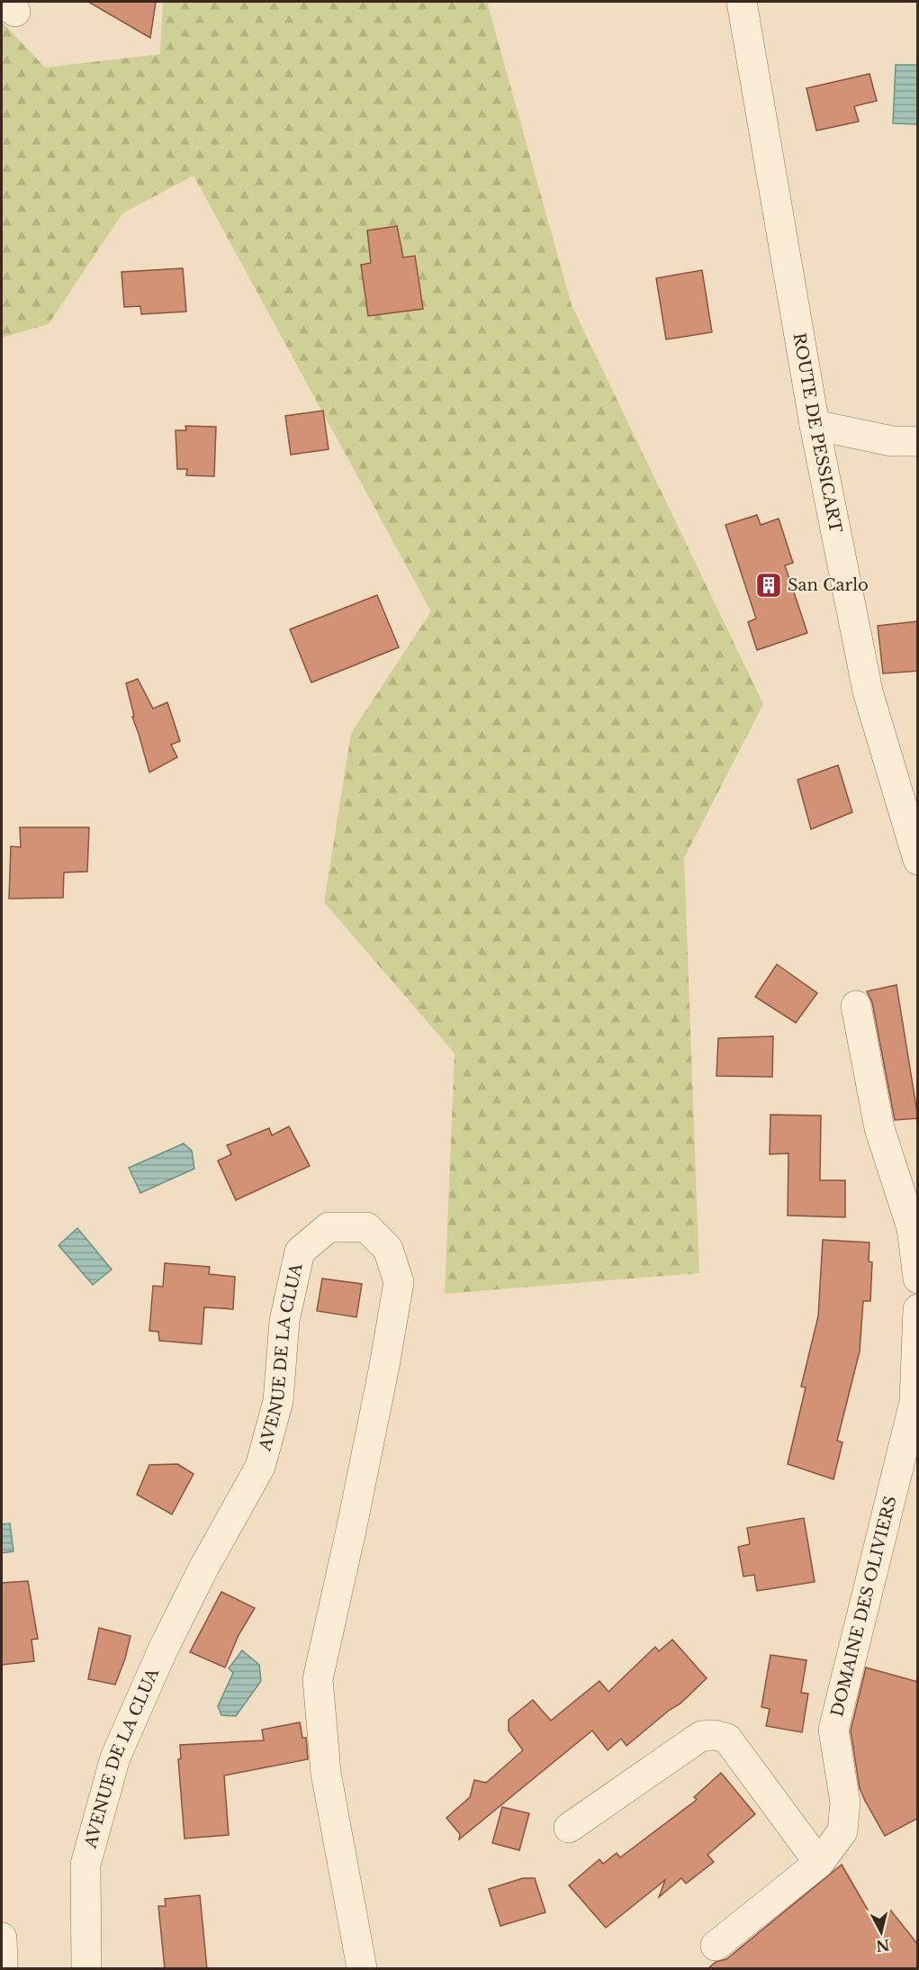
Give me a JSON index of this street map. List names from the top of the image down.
{
  "streets": {
    "street": ["ROUTE DE PESSICART", "AVENUE DE LA CLUA", "DOMAINE DES OLIVIERS"]
  },
  "places": {
    "building": ["San Carlo"]
  },
  "north": "bottom"
}
